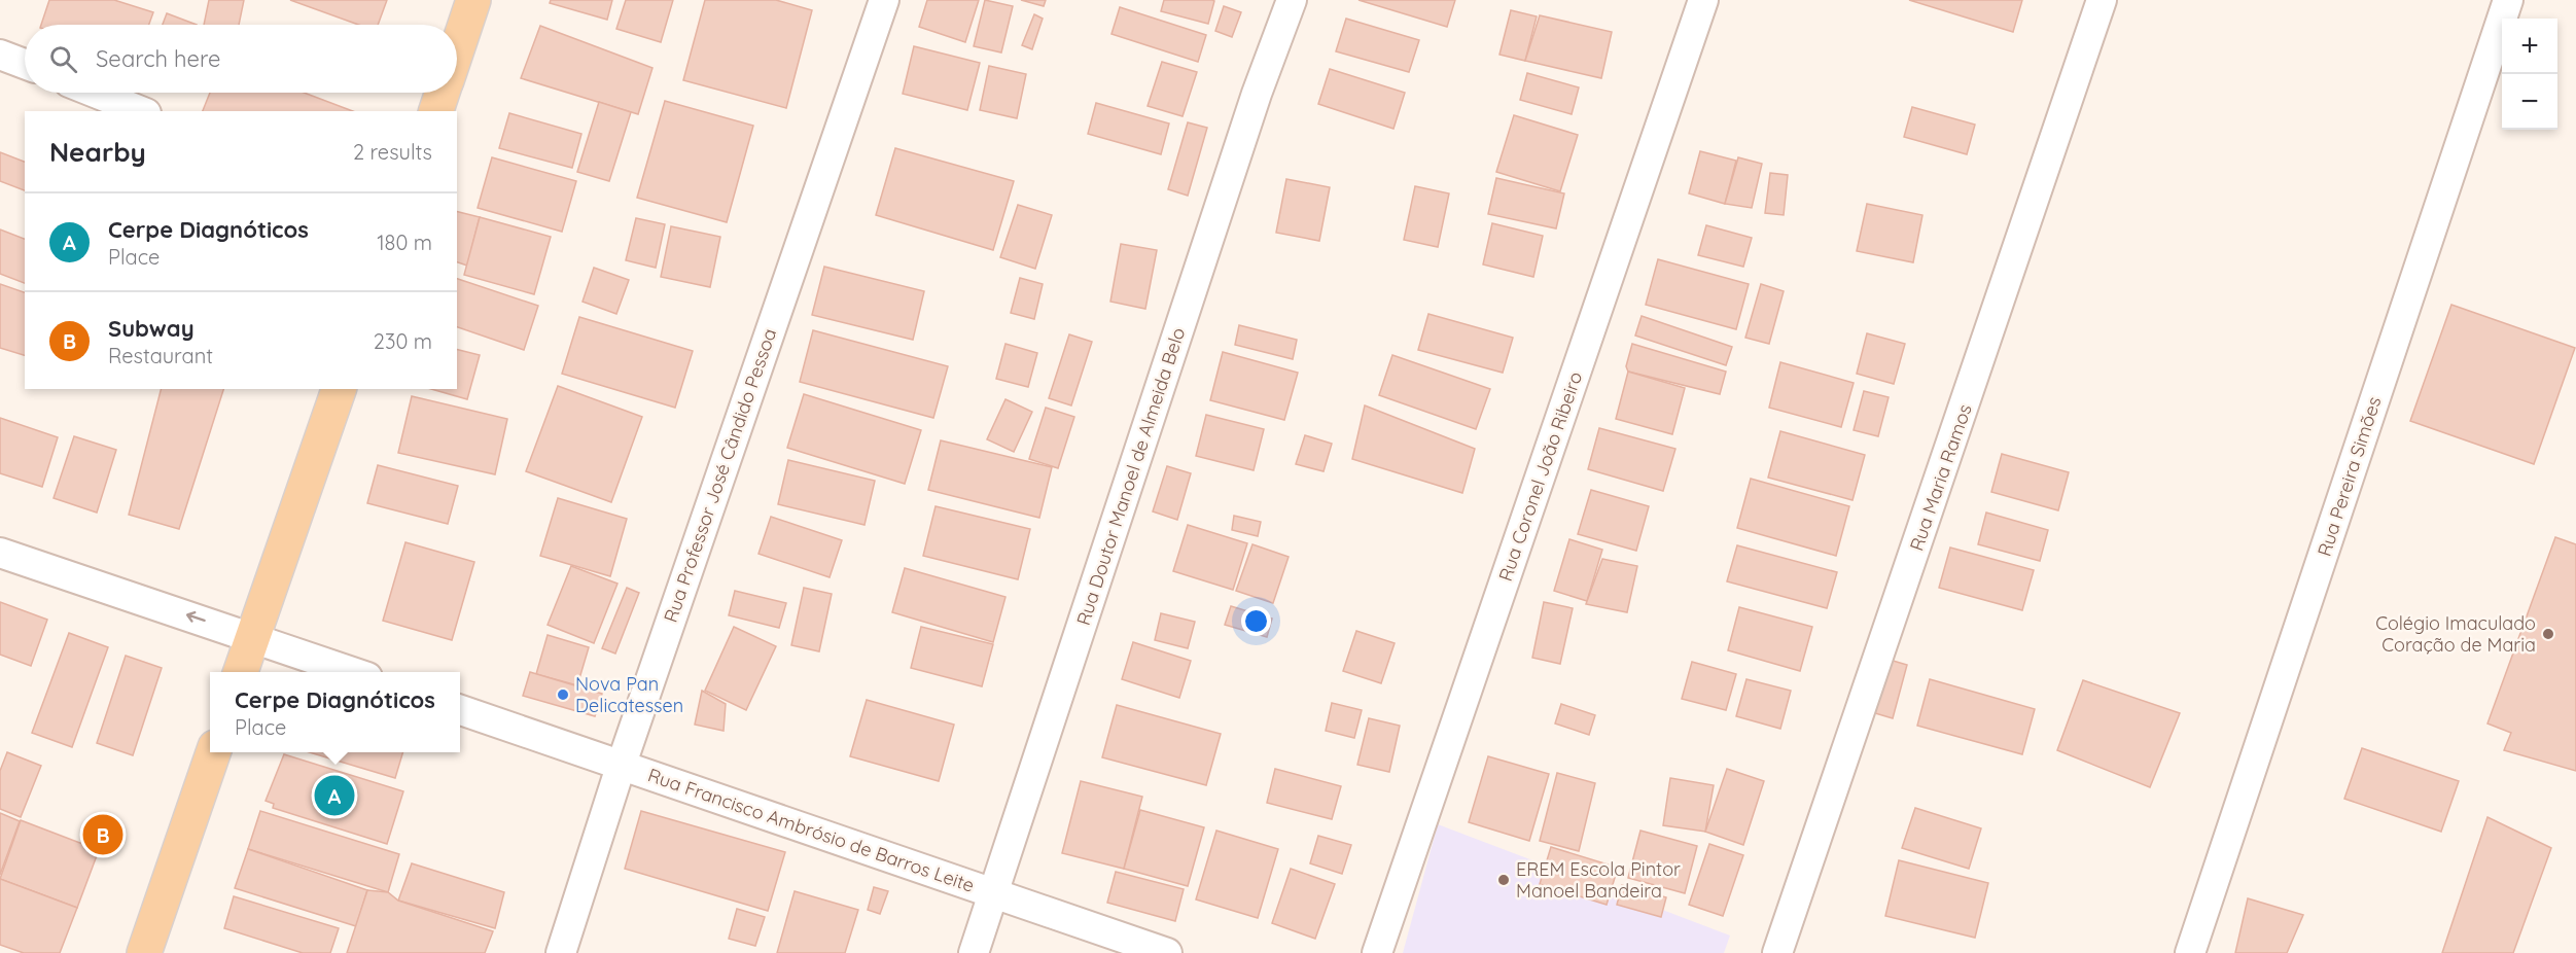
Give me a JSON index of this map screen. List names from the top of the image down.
{
  "streets": {
    "street": [
      "Rua Professor José Cândido Pessoa",
      "Rua Doutor Manoel de Almeida Belo",
      "Rua Coronel João Ribeiro",
      "Rua Pereira Simões",
      "Rua Maria Ramos",
      "Rua Francisco Ambrósio de Barros Leite"
    ]
  },
  "crossings": [
    ["Rua Professor José Cândido Pessoa", "Rua Francisco Ambrósio de Barros Leite"],
    ["Rua Doutor Manoel de Almeida Belo", "Rua Francisco Ambrósio de Barros Leite"]
  ],
  "places": ["Colégio Imaculado Coração de Maria", "Nova Pan Delicatessen", "EREM Escola Pintor Manoel Bandeira"],
  "page": {
    "map_buttons": ["+", "−"],
    "search": "Search here",
    "heading": ["Nearby", "2 results"],
    "list": [
      {
        "mark": "A",
        "name": "Cerpe Diagnóticos",
        "note": "Place",
        "value": "180 m"
      },
      {
        "mark": "B",
        "name": "Subway",
        "note": "Restaurant",
        "value": "230 m"
      }
    ],
    "popup": ["Cerpe Diagnóticos", "Place"],
    "pins": ["A", "B"]
  }
}
